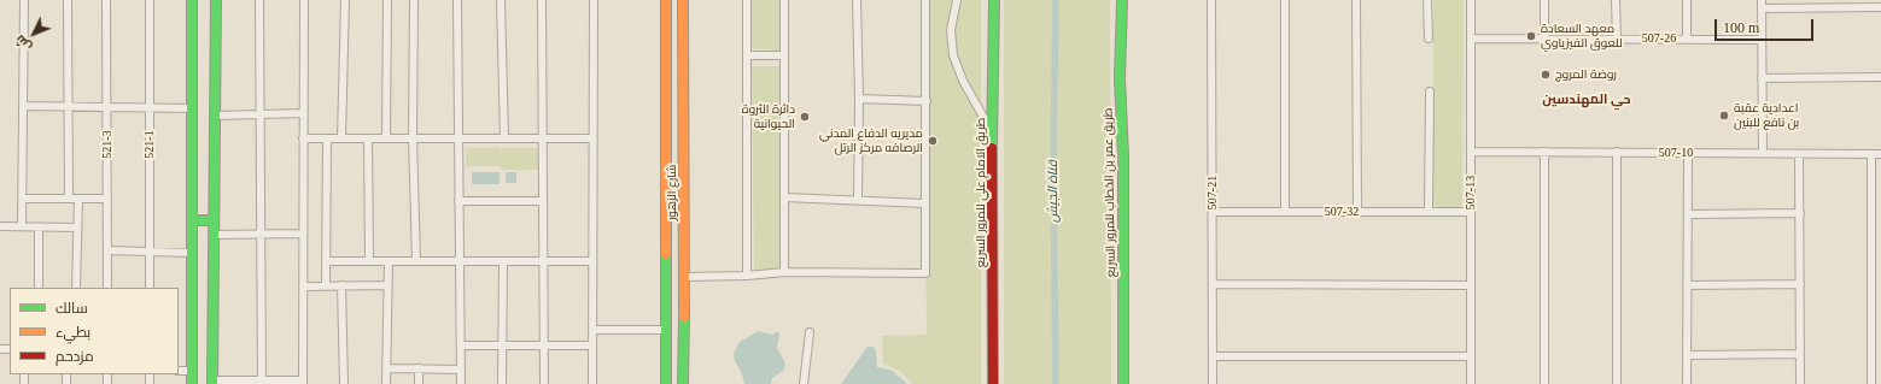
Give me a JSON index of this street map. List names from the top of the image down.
{
  "streets": {
    "main road": ["شارع الزهور", "طريق الامام علي للمرور السريع", "طريق عمر بن الخطاب للمرور السريع"],
    "street": [
      "507-26",
      "521-3",
      "521-1",
      "507-10",
      "507-21",
      "507-13",
      "507-32"
    ]
  },
  "crossings": [
    ["507-26", "507-13"],
    ["507-10", "507-13"],
    ["507-21", "507-32"],
    ["507-13", "507-32"]
  ],
  "districts": ["حي المهندسين"],
  "water": ["قناة الجيش"],
  "places": [
    "معهد السعادة للعوق الفيزياوي",
    "روضة المروج",
    "اعدادية عقبة بن نافع للبنين",
    "دائرة الثروة الحيوانية",
    "مديريه الدفاع المدني الرصافه مركز الرتل"
  ],
  "legend": ["سالك", "بطيء", "مزدحم"],
  "scale_bar": "100 m",
  "north": "bottom left"
}
